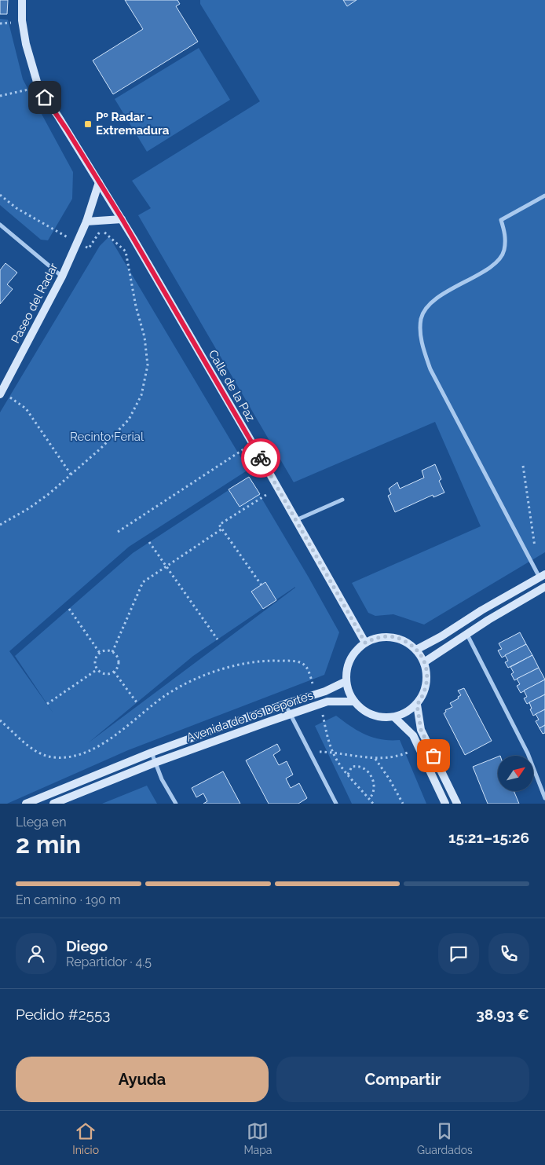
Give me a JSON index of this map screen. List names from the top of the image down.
{
  "streets": {
    "street": ["Paseo del Radar", "Calle de la Paz", "Avenida de los Deportes"]
  },
  "crossings": [
    ["Paseo del Radar", "Calle de la Paz"],
    ["Calle de la Paz", "Avenida de los Deportes"]
  ],
  "parks": ["Recinto Ferial"],
  "places": {
    "transit": ["Pº Radar - Extremadura"]
  },
  "north": "top right",
  "page": {
    "heading": ["2 min", "Llega en", "15:21–15:26"],
    "panel": [
      "Diego",
      "Repartidor · 4.5",
      "Pedido #2553",
      "38.93 €"
    ],
    "bar": "En camino · 190 m",
    "buttons": ["Ayuda", "Compartir"],
    "tabs": ["Inicio", "Mapa", "Guardados"]
  }
}
